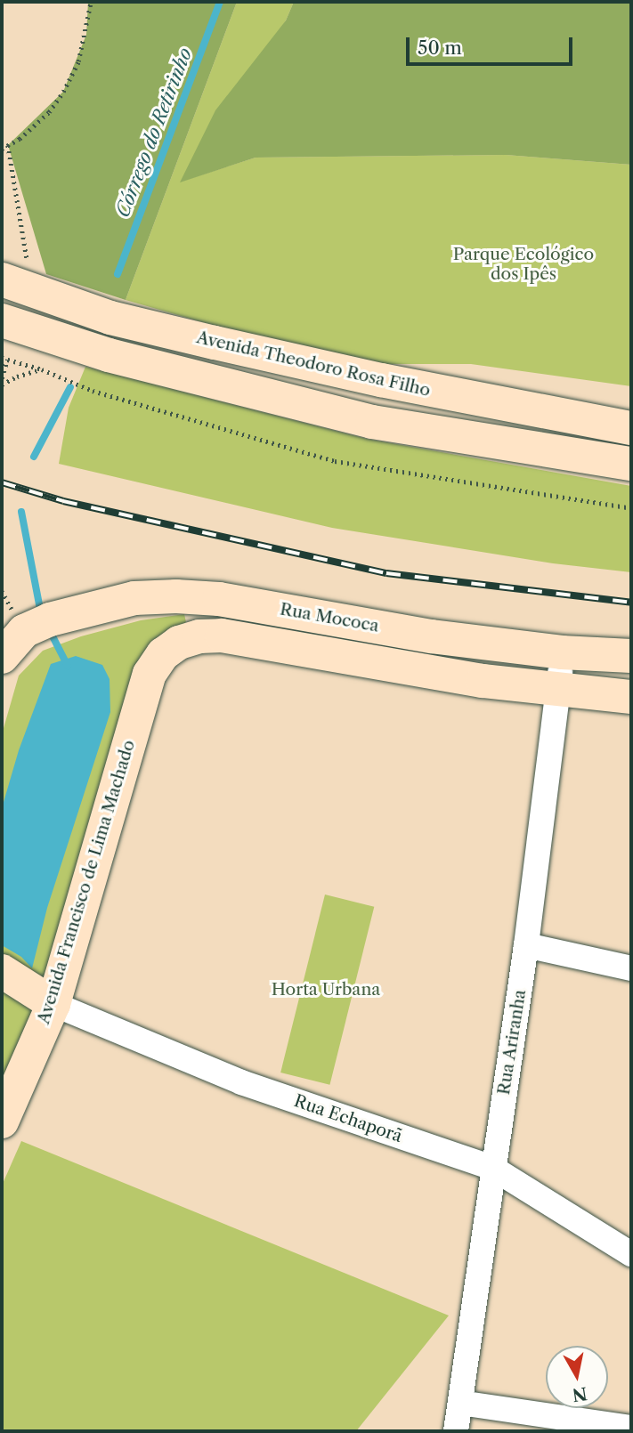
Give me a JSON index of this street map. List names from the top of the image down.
{
  "streets": {
    "main road": ["Avenida Theodoro Rosa Filho", "Rua Mococa", "Avenida Francisco de Lima Machado"],
    "street": ["Rua Ariranha", "Rua Echaporã"]
  },
  "crossings": [
    ["Rua Mococa", "Rua Ariranha"],
    ["Avenida Francisco de Lima Machado", "Rua Ariranha"],
    ["Avenida Francisco de Lima Machado", "Rua Echaporã"],
    ["Rua Ariranha", "Rua Echaporã"]
  ],
  "water": ["Córrego do Retirinho"],
  "parks": ["Parque Ecológico dos Ipês", "Horta Urbana"],
  "scale_bar": "50 m",
  "north": "bottom"
}
